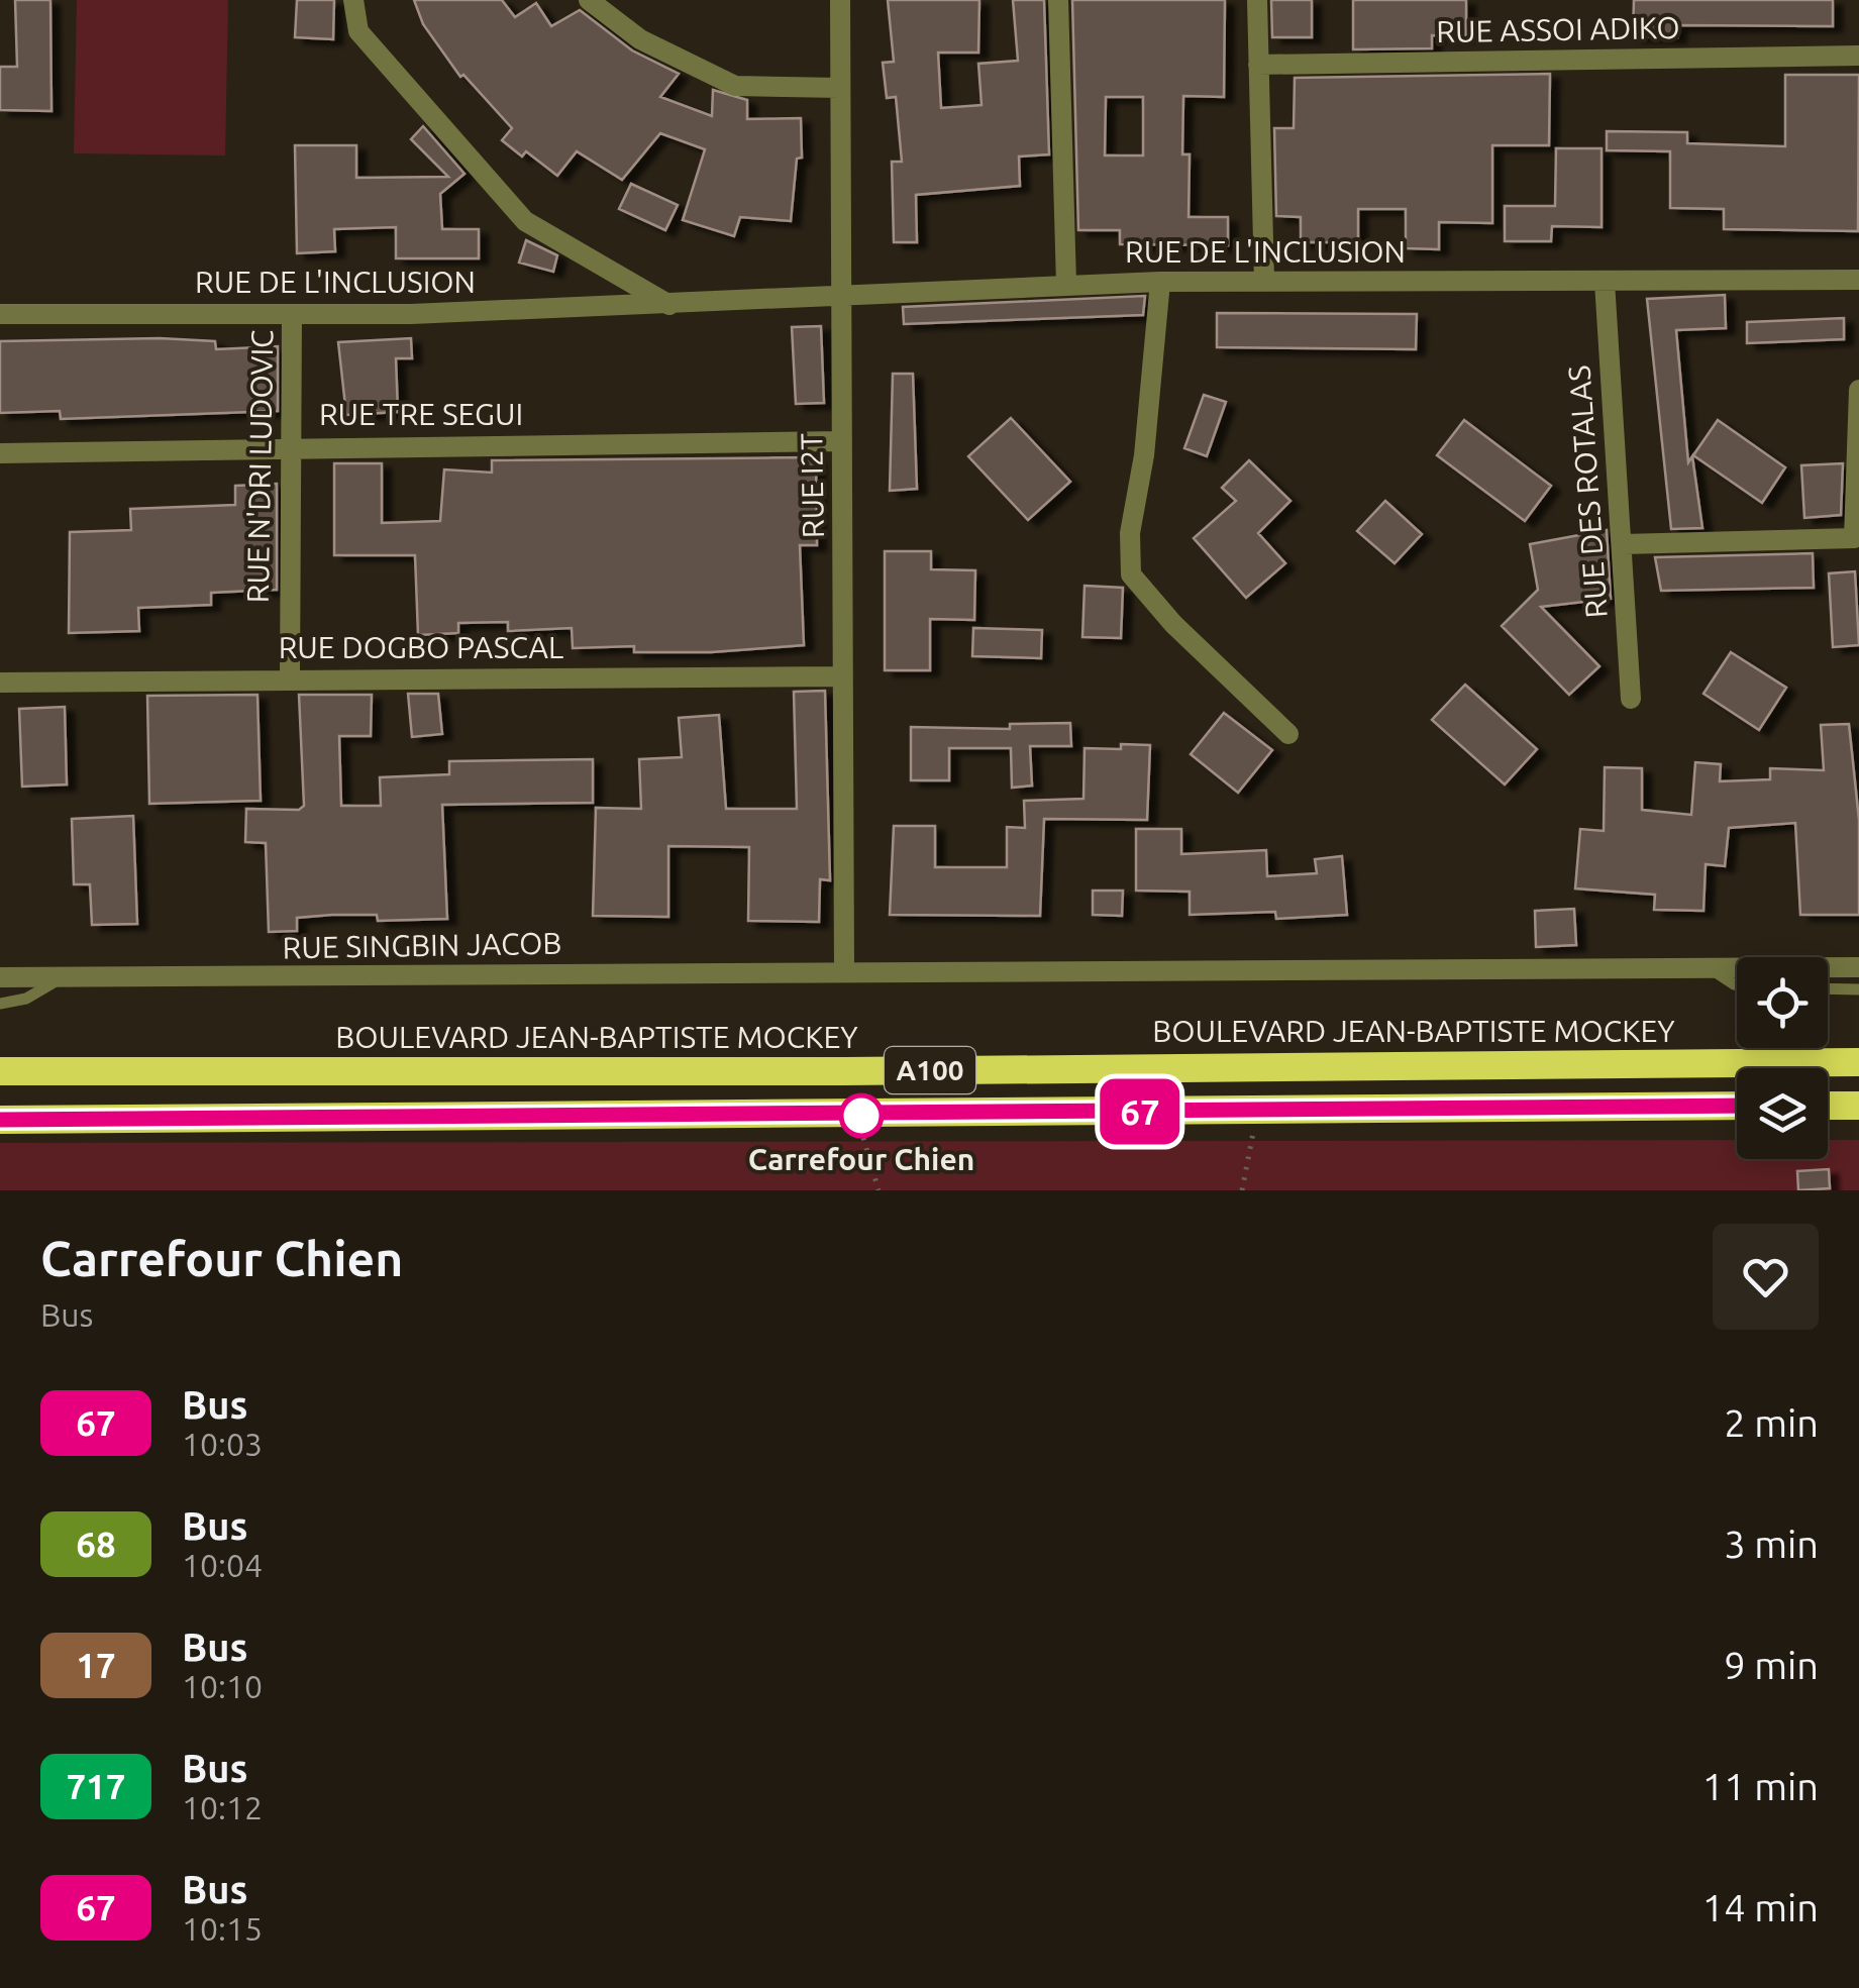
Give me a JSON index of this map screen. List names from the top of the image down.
{
  "streets": {
    "highway": ["BOULEVARD JEAN-BAPTISTE MOCKEY", "A100"],
    "street": [
      "RUE ASSOI ADIKO",
      "RUE DE L'INCLUSION",
      "RUE TRE SEGUI",
      "RUE N'DRI LUDOVIC",
      "RUE I2T",
      "RUE DES ROTALAS",
      "RUE DOGBO PASCAL",
      "RUE SINGBIN JACOB"
    ]
  },
  "crossings": [
    ["RUE DE L'INCLUSION", "RUE N'DRI LUDOVIC"],
    ["RUE DE L'INCLUSION", "RUE I2T"],
    ["RUE DE L'INCLUSION", "RUE DES ROTALAS"],
    ["RUE TRE SEGUI", "RUE N'DRI LUDOVIC"],
    ["RUE TRE SEGUI", "RUE I2T"],
    ["RUE N'DRI LUDOVIC", "RUE DOGBO PASCAL"],
    ["RUE I2T", "RUE DOGBO PASCAL"],
    ["RUE I2T", "RUE SINGBIN JACOB"]
  ],
  "places": ["Carrefour Chien"],
  "lines": ["bus line 67"],
  "page": {
    "on_map": "67",
    "heading": ["Carrefour Chien", "Bus"],
    "list": [
      {
        "mark": "67",
        "name": "Bus",
        "note": "10:03",
        "value": "2 min"
      },
      {
        "mark": "68",
        "name": "Bus",
        "note": "10:04",
        "value": "3 min"
      },
      {
        "mark": "17",
        "name": "Bus",
        "note": "10:10",
        "value": "9 min"
      },
      {
        "mark": "717",
        "name": "Bus",
        "note": "10:12",
        "value": "11 min"
      },
      {
        "mark": "67",
        "name": "Bus",
        "note": "10:15",
        "value": "14 min"
      }
    ]
  }
}
